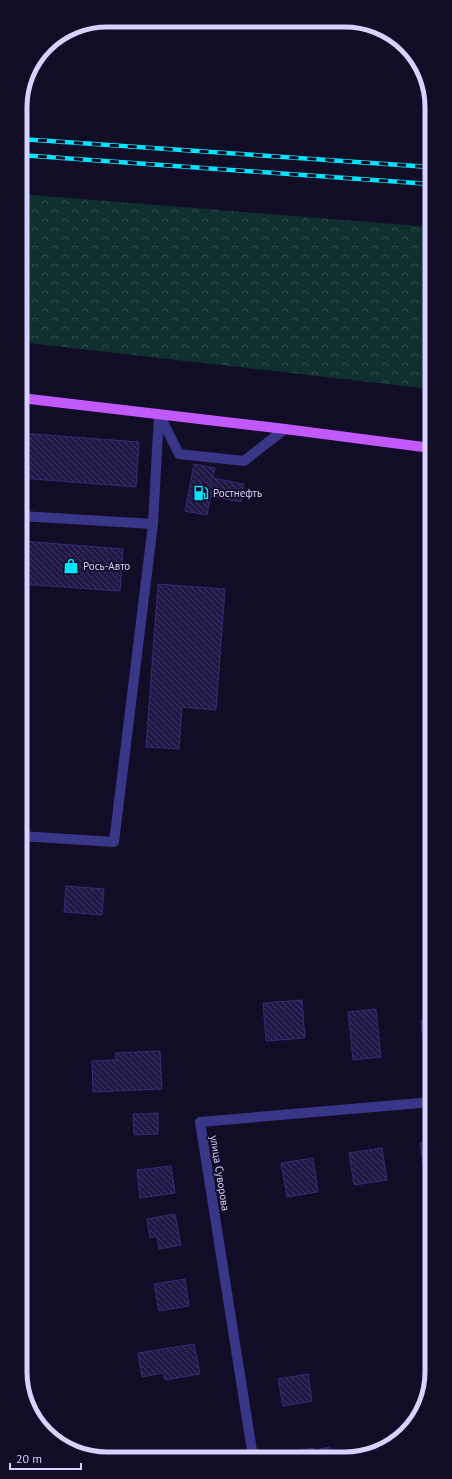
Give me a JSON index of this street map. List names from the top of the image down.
{
  "streets": {
    "street": ["улица Суворова"]
  },
  "places": {
    "fuel station": ["Ростнефть"],
    "shop": ["Рось-Авто"]
  },
  "scale_bar": "20 m"
}
